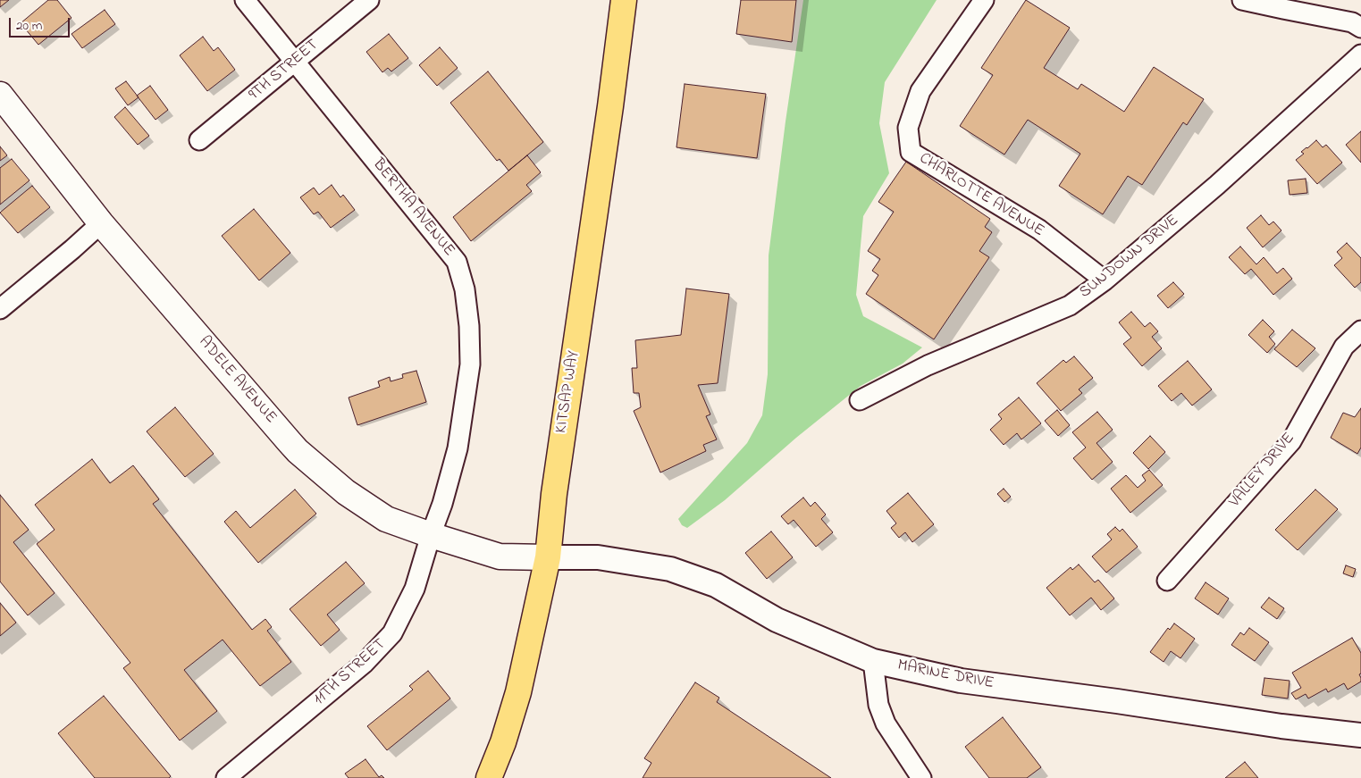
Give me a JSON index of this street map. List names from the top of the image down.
{
  "streets": {
    "main road": ["ADELE AVENUE", "KITSAP WAY"],
    "street": [
      "9TH STREET",
      "CHARLOTTE AVENUE",
      "BERTHA AVENUE",
      "SUNDOWN DRIVE",
      "VALLEY DRIVE",
      "11TH STREET",
      "MARINE DRIVE"
    ]
  },
  "crossings": [
    ["9TH STREET", "BERTHA AVENUE"],
    ["CHARLOTTE AVENUE", "SUNDOWN DRIVE"],
    ["BERTHA AVENUE", "ADELE AVENUE"],
    ["BERTHA AVENUE", "11TH STREET"],
    ["ADELE AVENUE", "KITSAP WAY"],
    ["ADELE AVENUE", "11TH STREET"],
    ["ADELE AVENUE", "MARINE DRIVE"],
    ["KITSAP WAY", "MARINE DRIVE"]
  ],
  "scale_bar": "20 m"
}
